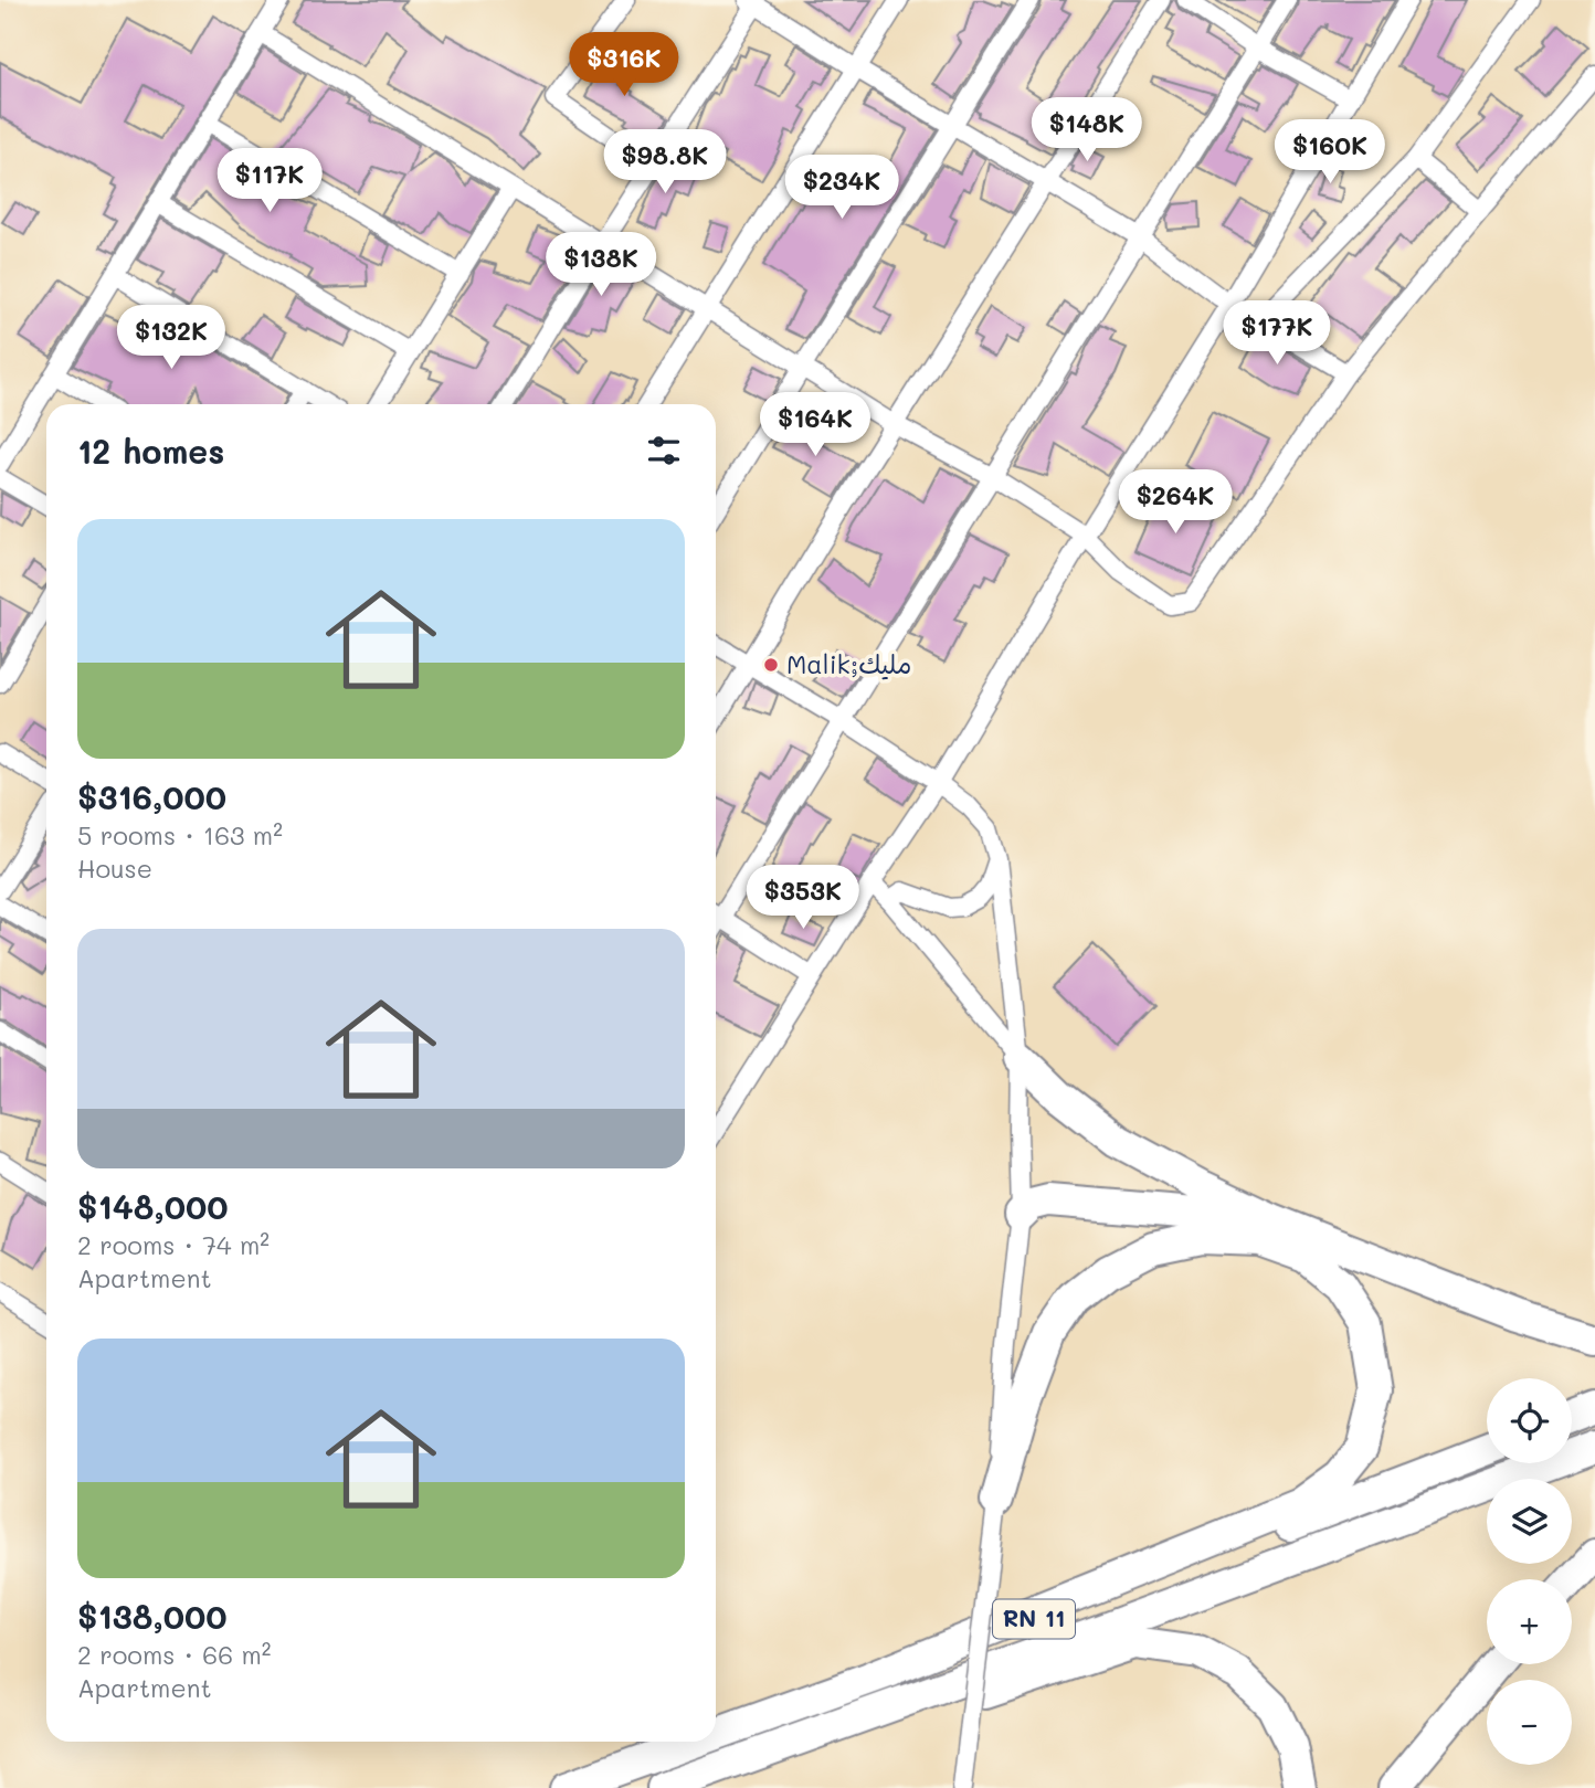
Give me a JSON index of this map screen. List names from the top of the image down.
{
  "streets": {
    "highway": ["RN 11"]
  },
  "places": ["Malik;مليك"],
  "page": {
    "price": [
      "$316K",
      "$148K",
      "$160K",
      "$98.8K",
      "$117K",
      "$234K",
      "$138K",
      "$177K",
      "$132K",
      "$164K",
      "$264K",
      "$353K"
    ],
    "heading": "12 homes",
    "list": [
      {
        "name": "$316,000",
        "note": "5 rooms · 163 m² · House"
      },
      {
        "name": "$148,000",
        "note": "2 rooms · 74 m² · Apartment"
      },
      {
        "name": "$138,000",
        "note": "2 rooms · 66 m² · Apartment"
      }
    ],
    "map_buttons": ["+", "−"]
  }
}
